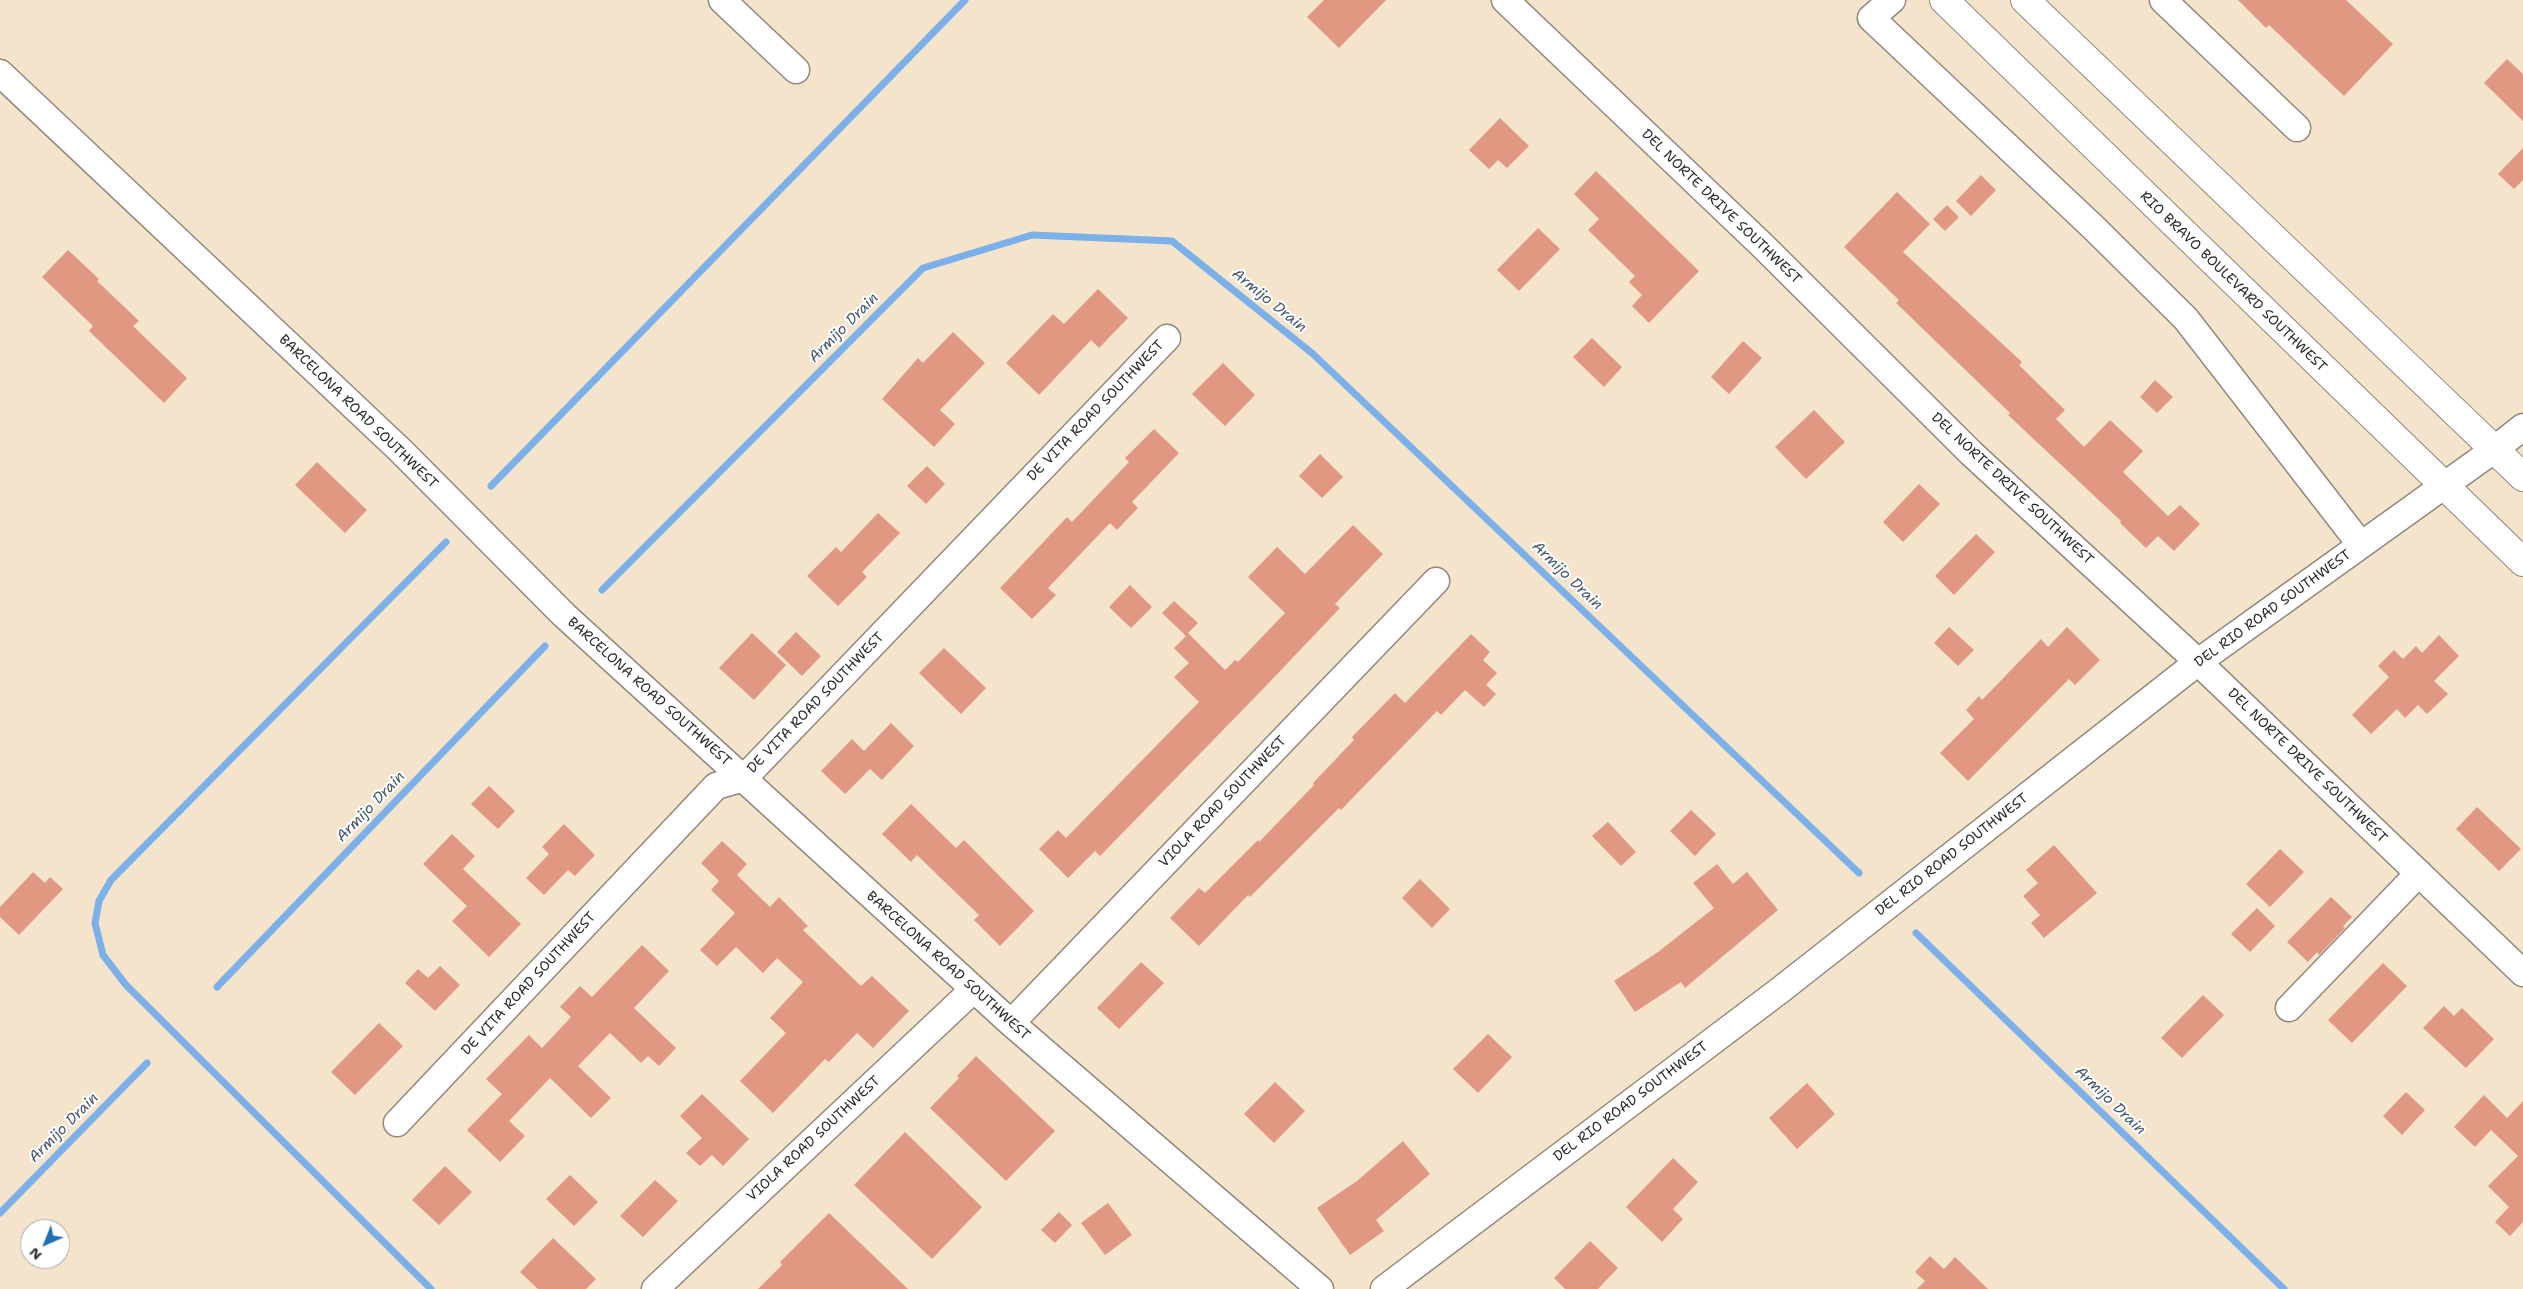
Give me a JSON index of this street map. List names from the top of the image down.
{
  "streets": {
    "main road": ["RIO BRAVO BOULEVARD SOUTHWEST"],
    "street": [
      "DEL NORTE DRIVE SOUTHWEST",
      "DE VITA ROAD SOUTHWEST",
      "BARCELONA ROAD SOUTHWEST",
      "DEL RIO ROAD SOUTHWEST",
      "VIOLA ROAD SOUTHWEST"
    ]
  },
  "crossings": [
    ["DEL NORTE DRIVE SOUTHWEST", "DEL RIO ROAD SOUTHWEST"],
    ["RIO BRAVO BOULEVARD SOUTHWEST", "DEL RIO ROAD SOUTHWEST"],
    ["DE VITA ROAD SOUTHWEST", "BARCELONA ROAD SOUTHWEST"],
    ["BARCELONA ROAD SOUTHWEST", "VIOLA ROAD SOUTHWEST"]
  ],
  "water": ["Armijo Drain"],
  "north": "bottom left"
}
